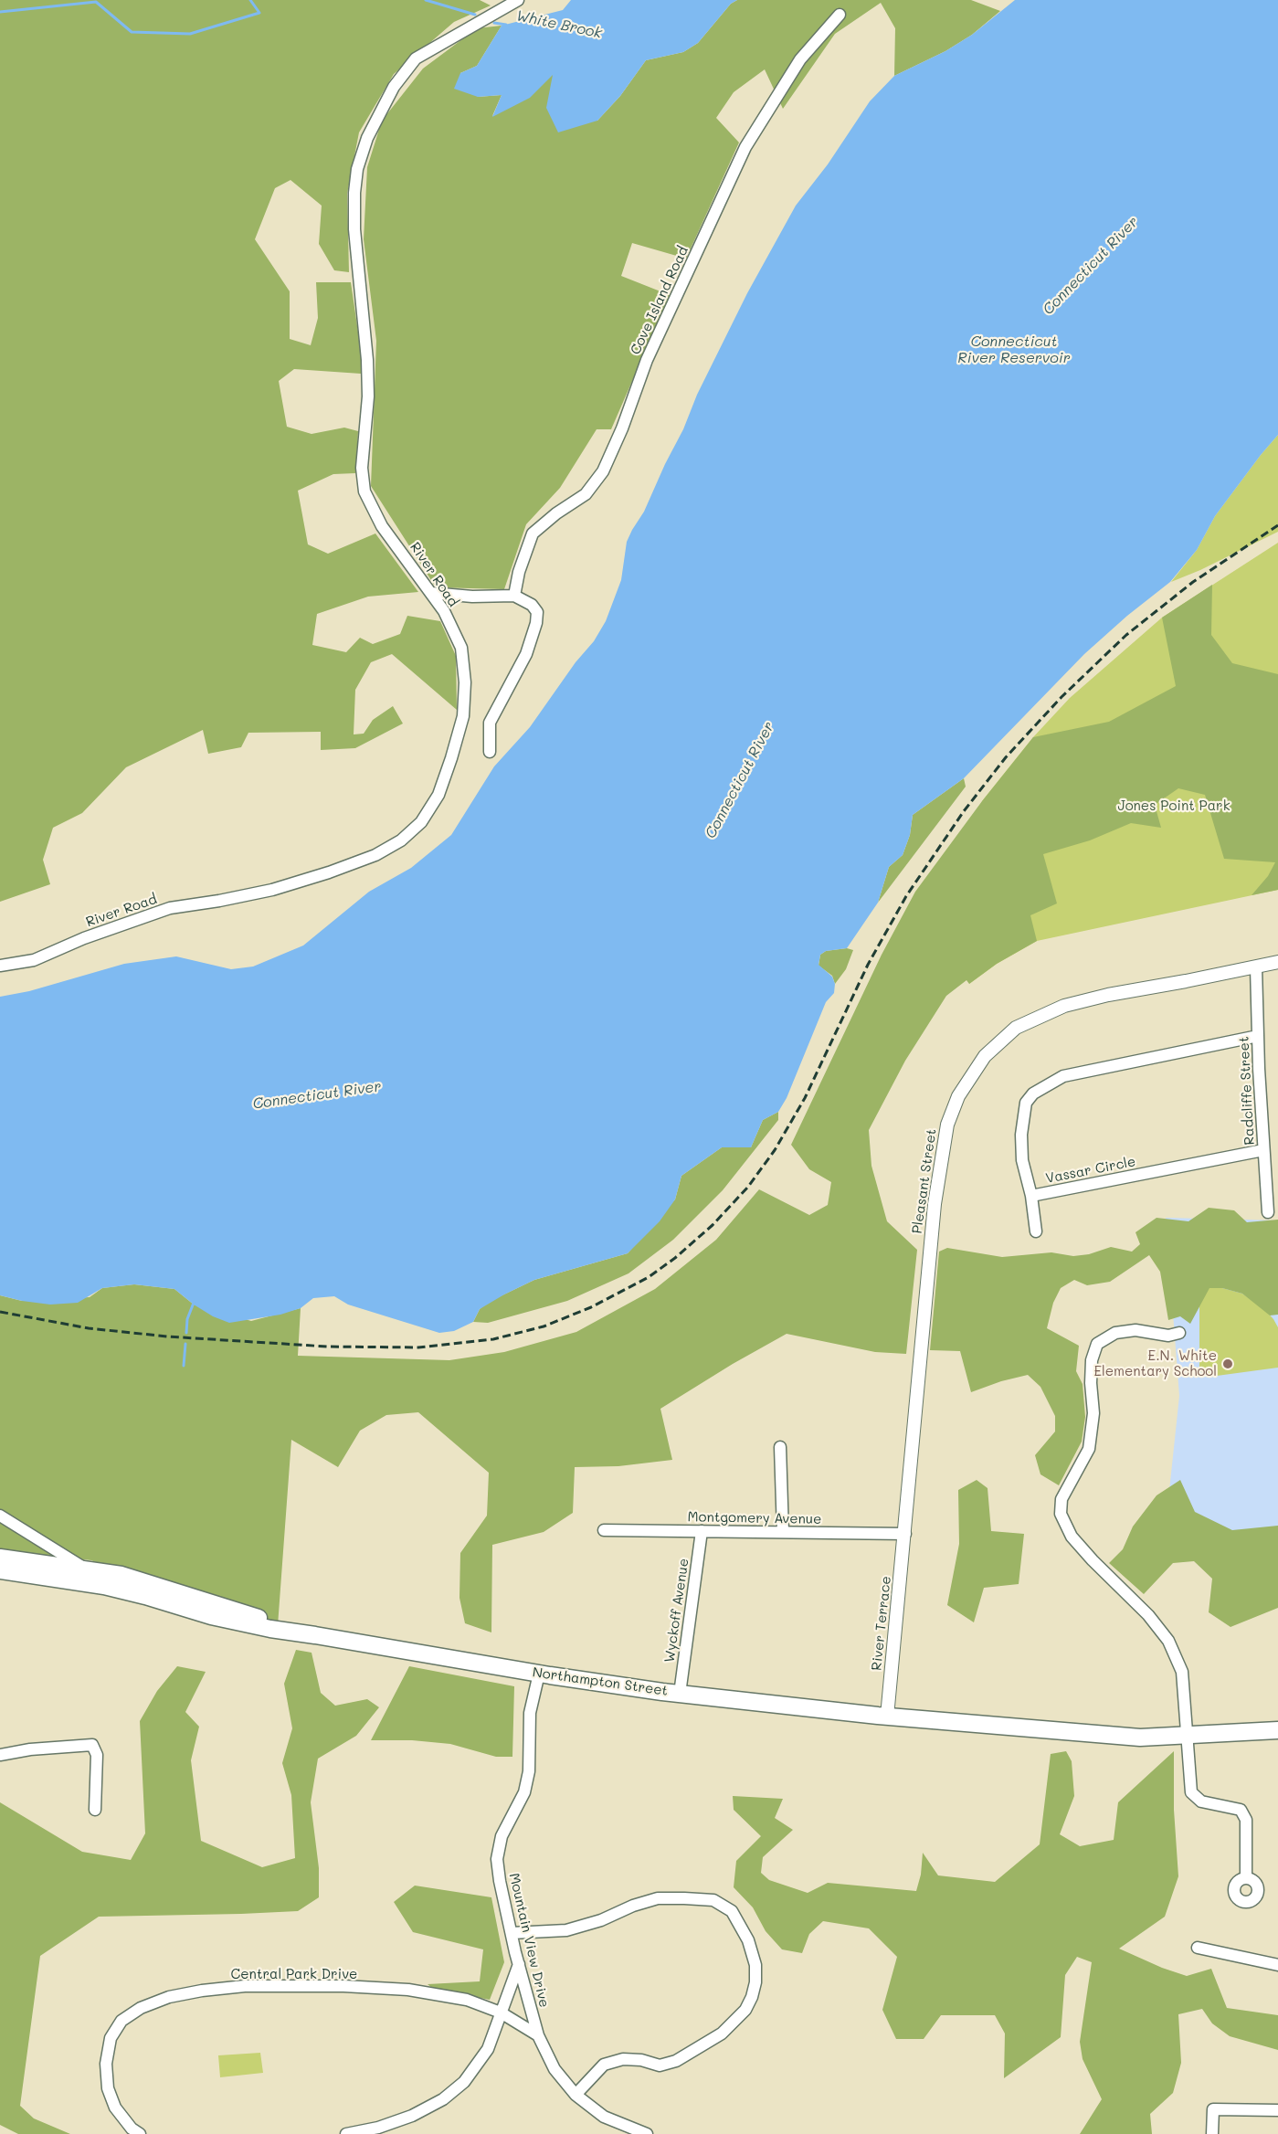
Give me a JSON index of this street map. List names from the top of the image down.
{
  "streets": {
    "main road": ["Northampton Street"],
    "street": [
      "Cove Island Road",
      "River Road",
      "Radcliffe Street",
      "Vassar Circle",
      "Pleasant Street",
      "Montgomery Avenue",
      "Wyckoff Avenue",
      "River Terrace",
      "Mountain View Drive",
      "Central Park Drive"
    ]
  },
  "crossings": [
    ["Radcliffe Street", "Vassar Circle"],
    ["Radcliffe Street", "Pleasant Street"],
    ["Pleasant Street", "Montgomery Avenue"],
    ["Pleasant Street", "River Terrace"],
    ["Montgomery Avenue", "Wyckoff Avenue"],
    ["Montgomery Avenue", "River Terrace"],
    ["Wyckoff Avenue", "Northampton Street"],
    ["River Terrace", "Northampton Street"],
    ["Northampton Street", "Mountain View Drive"],
    ["Mountain View Drive", "Central Park Drive"]
  ],
  "water": ["White Brook", "Connecticut River", "Connecticut River Reservoir"],
  "parks": ["Jones Point Park"],
  "places": ["E.N. White Elementary School"]
}
